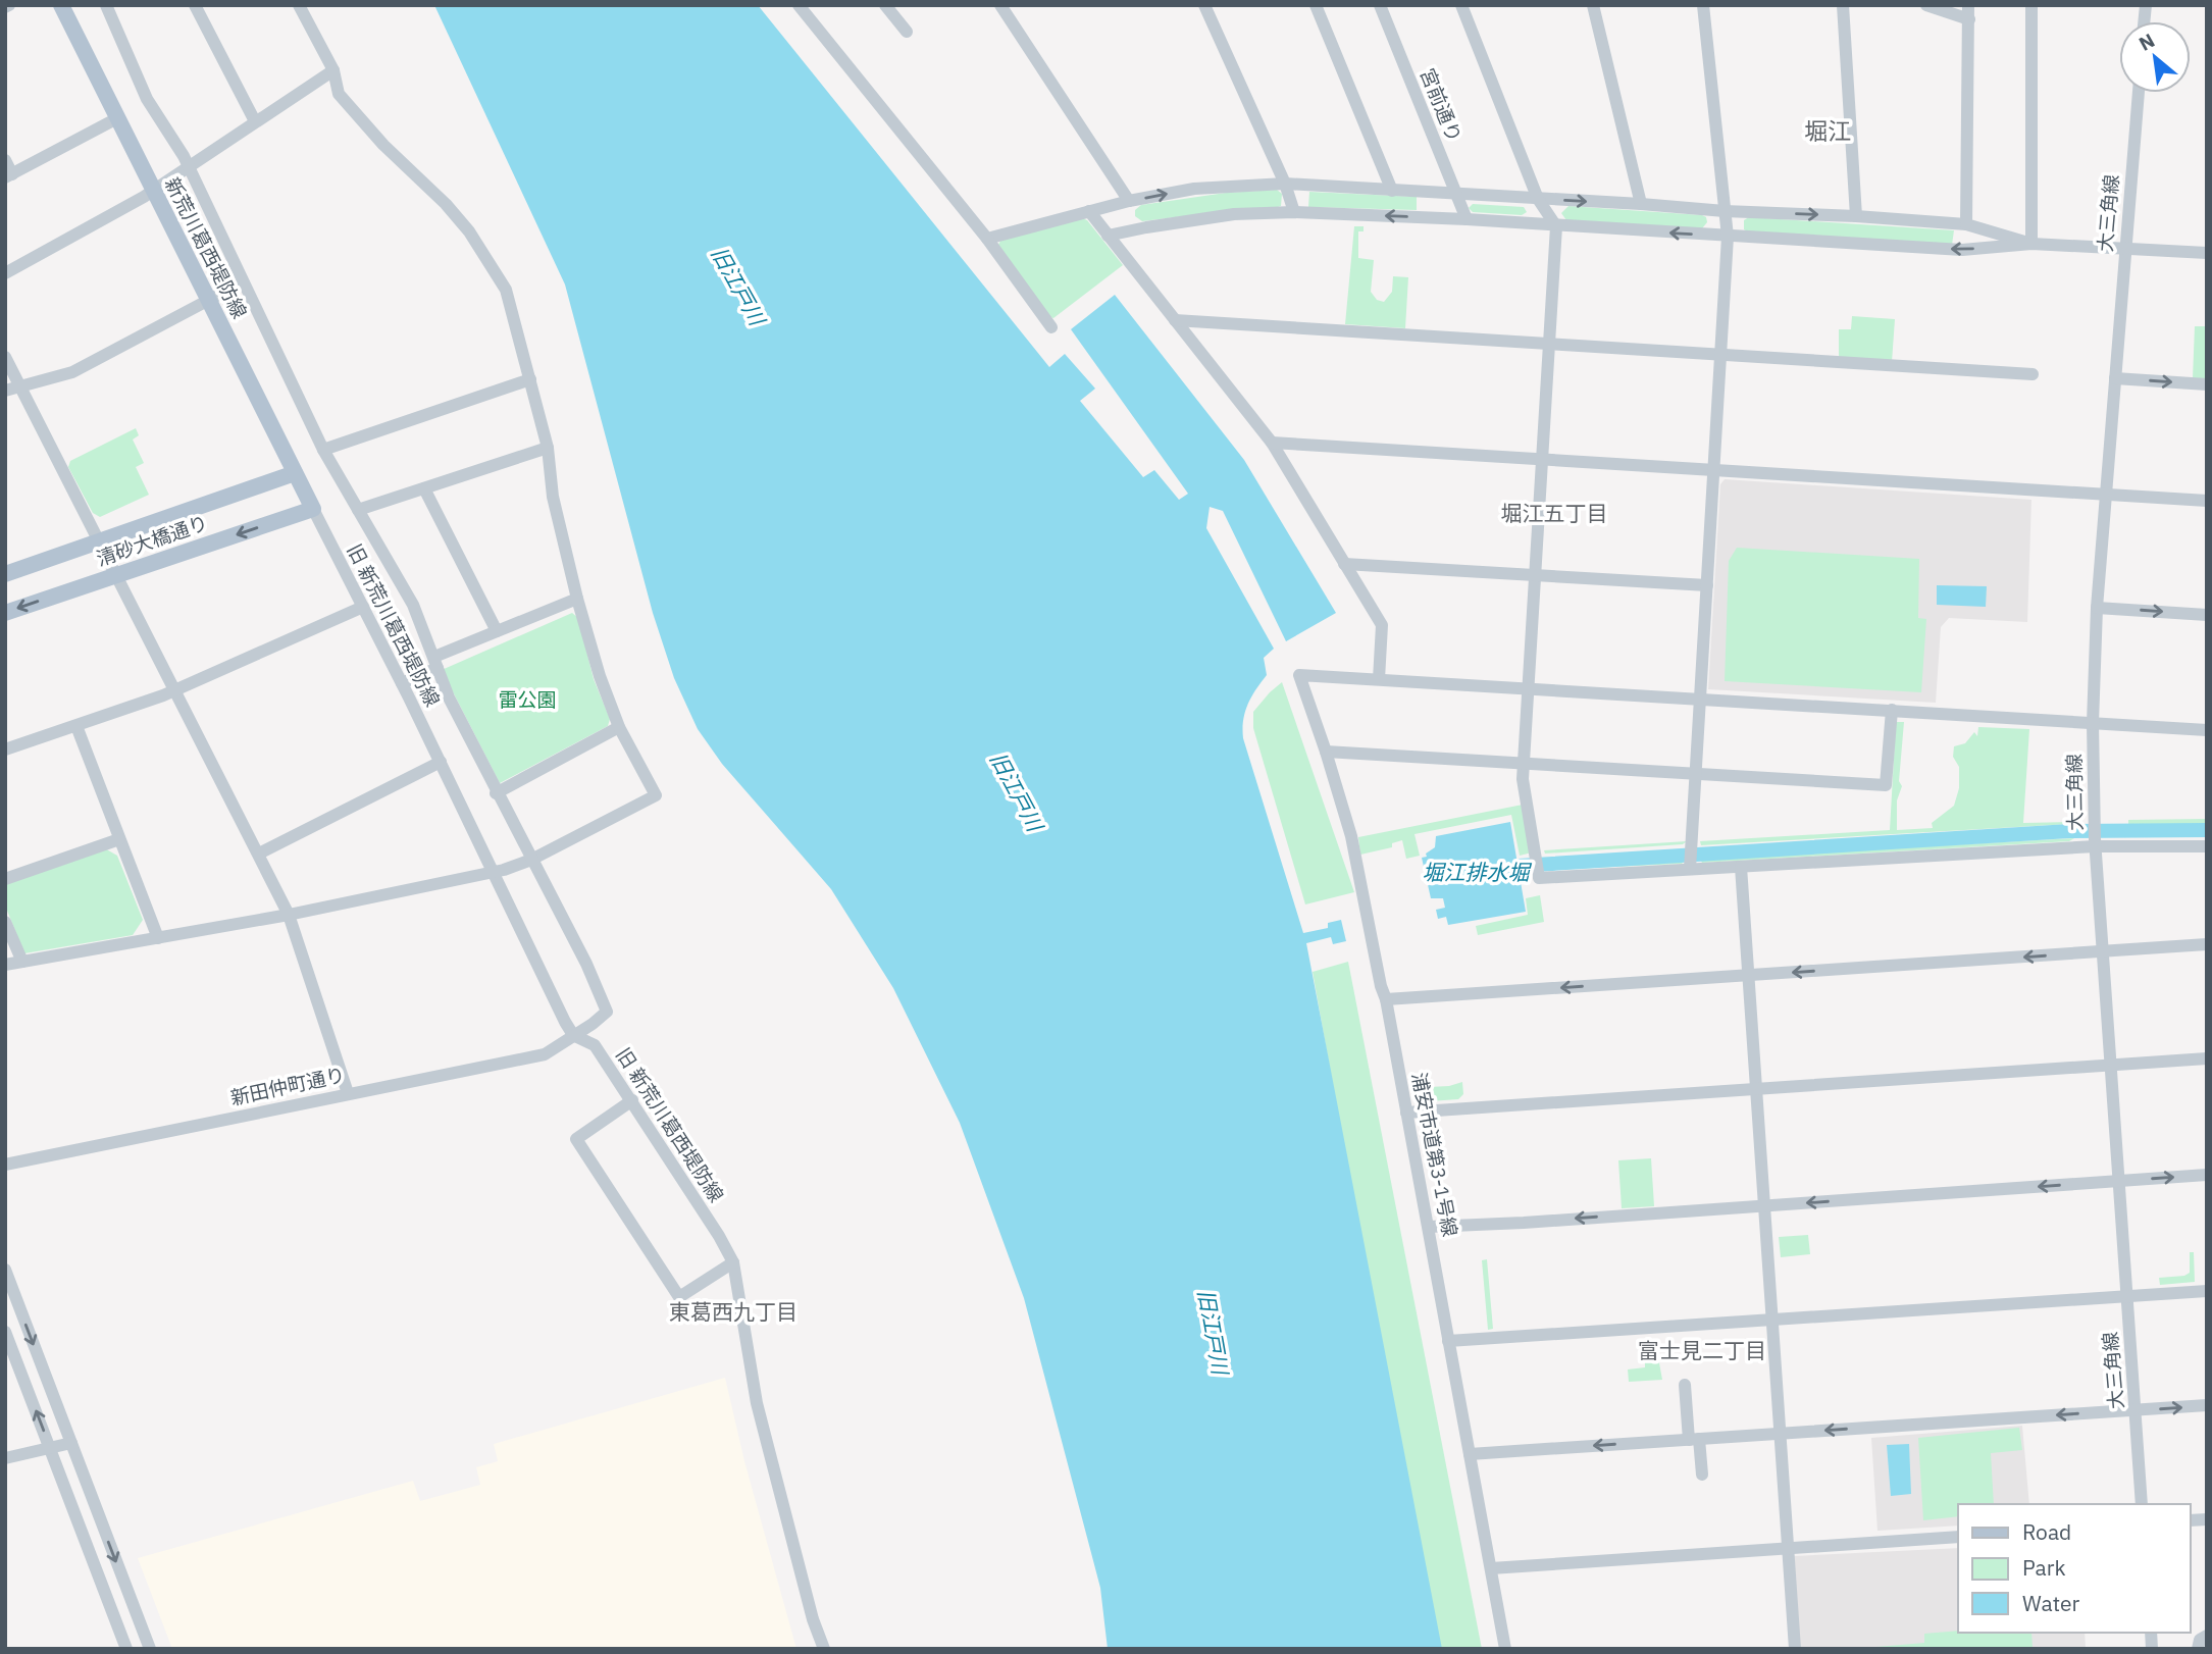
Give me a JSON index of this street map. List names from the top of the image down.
{
  "streets": {
    "main road": ["新荒川葛西堤防線", "清砂大橋通り"],
    "street": [
      "宮前通り",
      "大三角線",
      "旧 新荒川葛西堤防線",
      "新田仲町通り",
      "浦安市道第3-1号線"
    ]
  },
  "crossings": [
    ["新荒川葛西堤防線", "清砂大橋通り"],
    ["新荒川葛西堤防線", "旧 新荒川葛西堤防線"],
    ["清砂大橋通り", "旧 新荒川葛西堤防線"],
    ["旧 新荒川葛西堤防線", "新田仲町通り"]
  ],
  "districts": [
    "堀江",
    "堀江五丁目",
    "東葛西九丁目",
    "富士見二丁目"
  ],
  "water": ["旧江戸川", "堀江排水堀"],
  "parks": ["雷公園"],
  "legend": ["Road", "Park", "Water"],
  "north": "top left"
}
